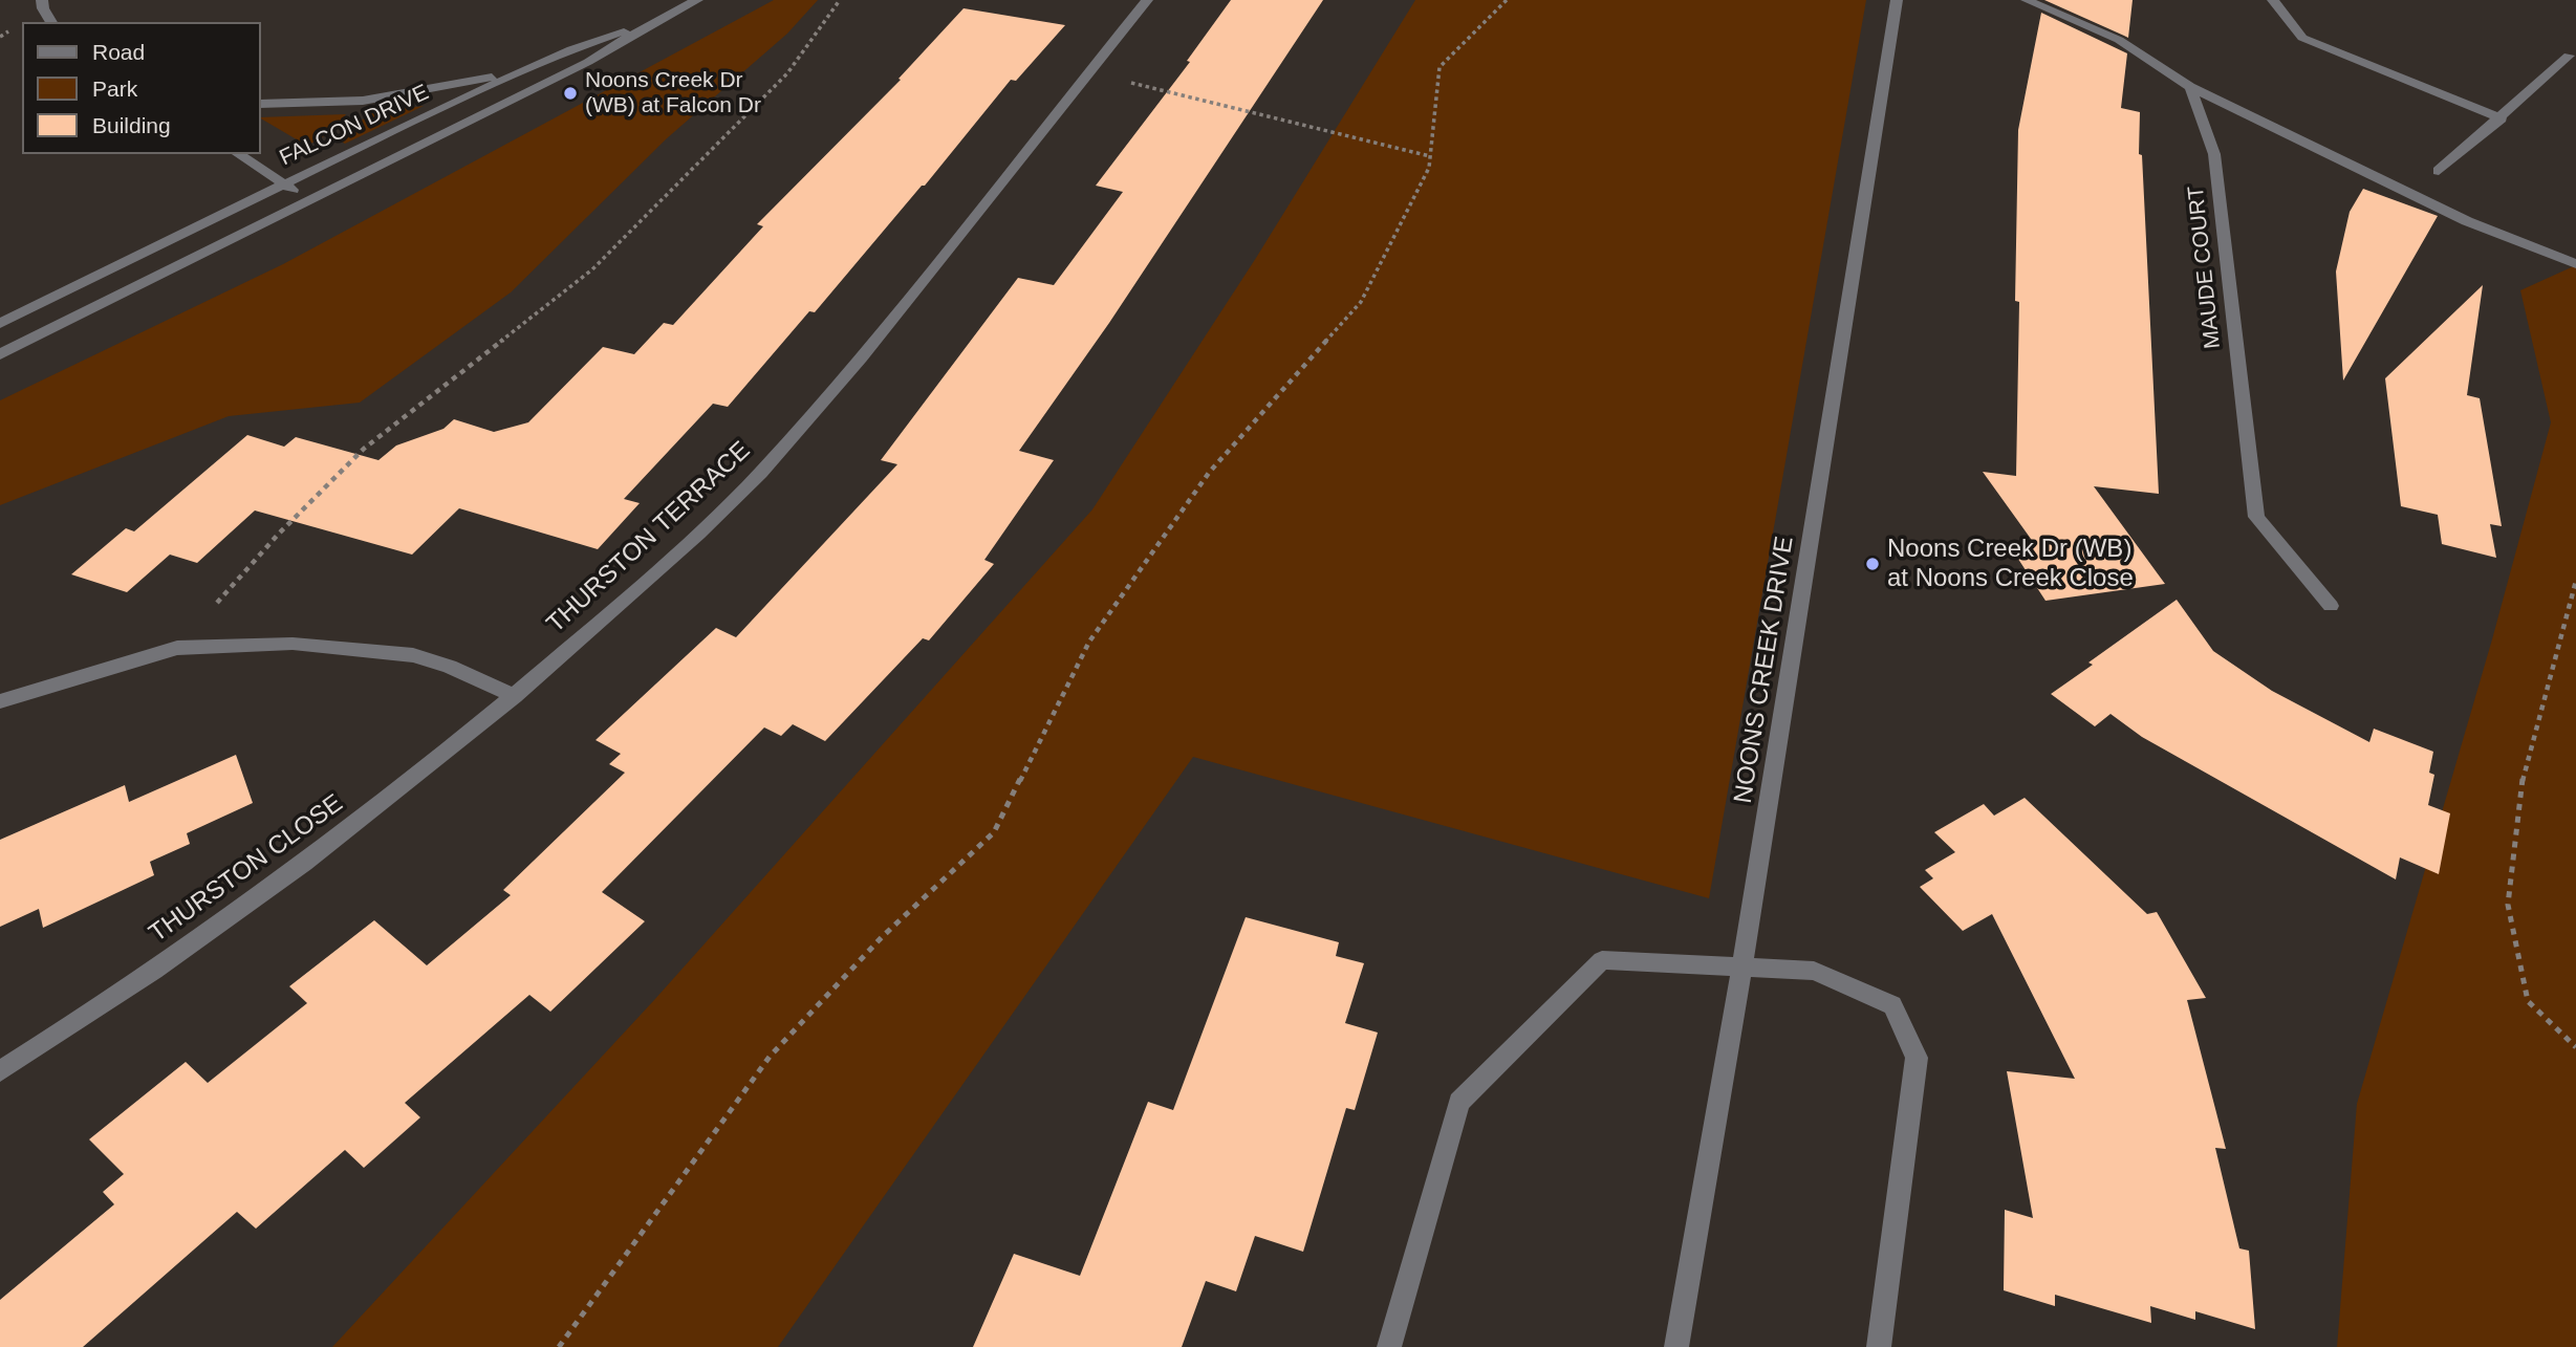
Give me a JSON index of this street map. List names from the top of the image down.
{
  "streets": {
    "street": [
      "FALCON DRIVE",
      "MAUDE COURT",
      "THURSTON TERRACE",
      "NOONS CREEK DRIVE",
      "THURSTON CLOSE"
    ]
  },
  "crossings": [
    ["THURSTON TERRACE", "THURSTON CLOSE"]
  ],
  "places": ["Noons Creek Dr (WB) at Falcon Dr", "Noons Creek Dr (WB) at Noons Creek Close"],
  "legend": ["Road", "Park", "Building"]
}
